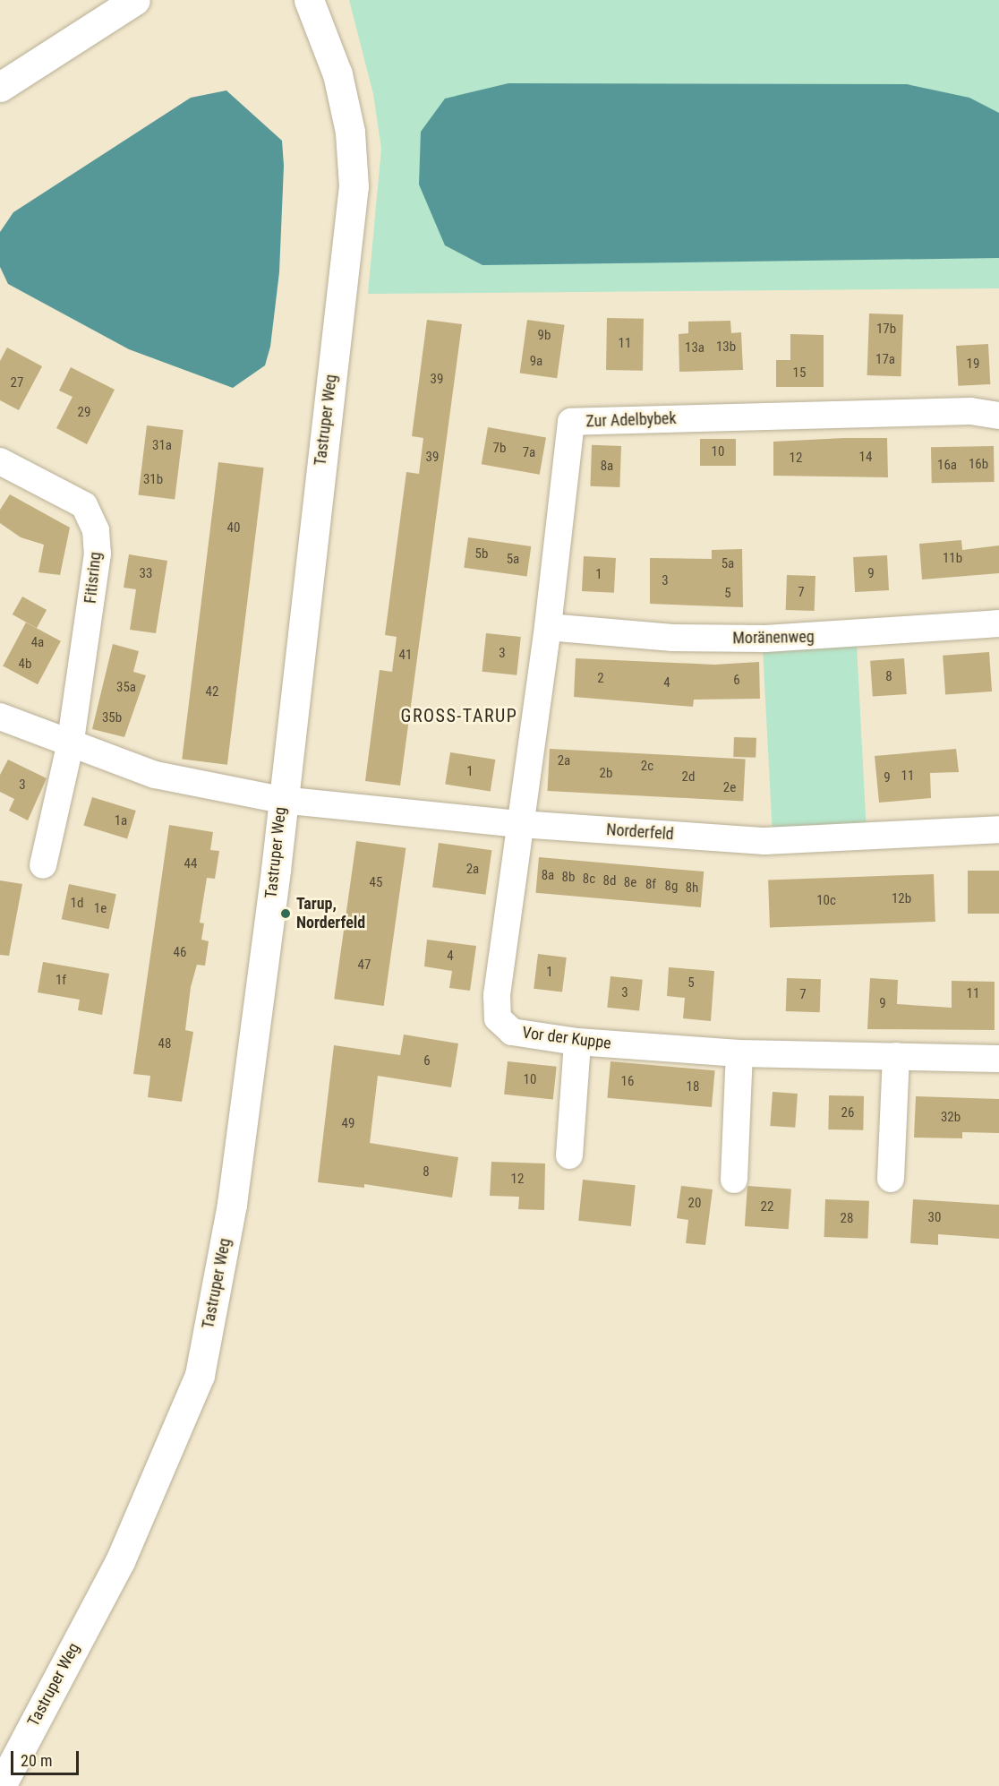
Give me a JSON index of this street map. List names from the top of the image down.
{
  "streets": {
    "street": [
      "Tastruper Weg",
      "Zur Adelbybek",
      "Fitisring",
      "Moränenweg",
      "Norderfeld",
      "Vor der Kuppe"
    ]
  },
  "crossings": [
    ["Tastruper Weg", "Norderfeld"],
    ["Zur Adelbybek", "Moränenweg"],
    ["Zur Adelbybek", "Norderfeld"],
    ["Zur Adelbybek", "Vor der Kuppe"],
    ["Norderfeld", "Vor der Kuppe"]
  ],
  "districts": ["GROSS-TARUP"],
  "places": ["Tarup, Norderfeld"],
  "house_numbers": [
    "17b",
    "9b",
    "11",
    "13b",
    "13a",
    "17a",
    "9a",
    "19",
    "15",
    "39",
    "27",
    "29",
    "31a",
    "7b",
    "10",
    "7a",
    "39",
    "14",
    "12",
    "16b",
    "16a",
    "8a",
    "31b",
    "40",
    "5b",
    "11b",
    "5a",
    "5a",
    "33",
    "9",
    "1",
    "3",
    "7",
    "5",
    "4a",
    "3",
    "41",
    "4b",
    "8",
    "2",
    "6",
    "4",
    "35a",
    "42",
    "35b",
    "2a",
    "2c",
    "1",
    "2b",
    "11",
    "2d",
    "9",
    "3",
    "2e",
    "1a",
    "44",
    "2a",
    "8a",
    "8b",
    "8c",
    "8d",
    "45",
    "8e",
    "8f",
    "8g",
    "8h",
    "12b",
    "10c",
    "1d",
    "1e",
    "46",
    "4",
    "47",
    "1",
    "1f",
    "5",
    "3",
    "11",
    "7",
    "9",
    "48",
    "6",
    "10",
    "16",
    "18",
    "26",
    "32b",
    "49",
    "8",
    "12",
    "20",
    "22",
    "30",
    "28"
  ],
  "scale_bar": "20 m"
}
